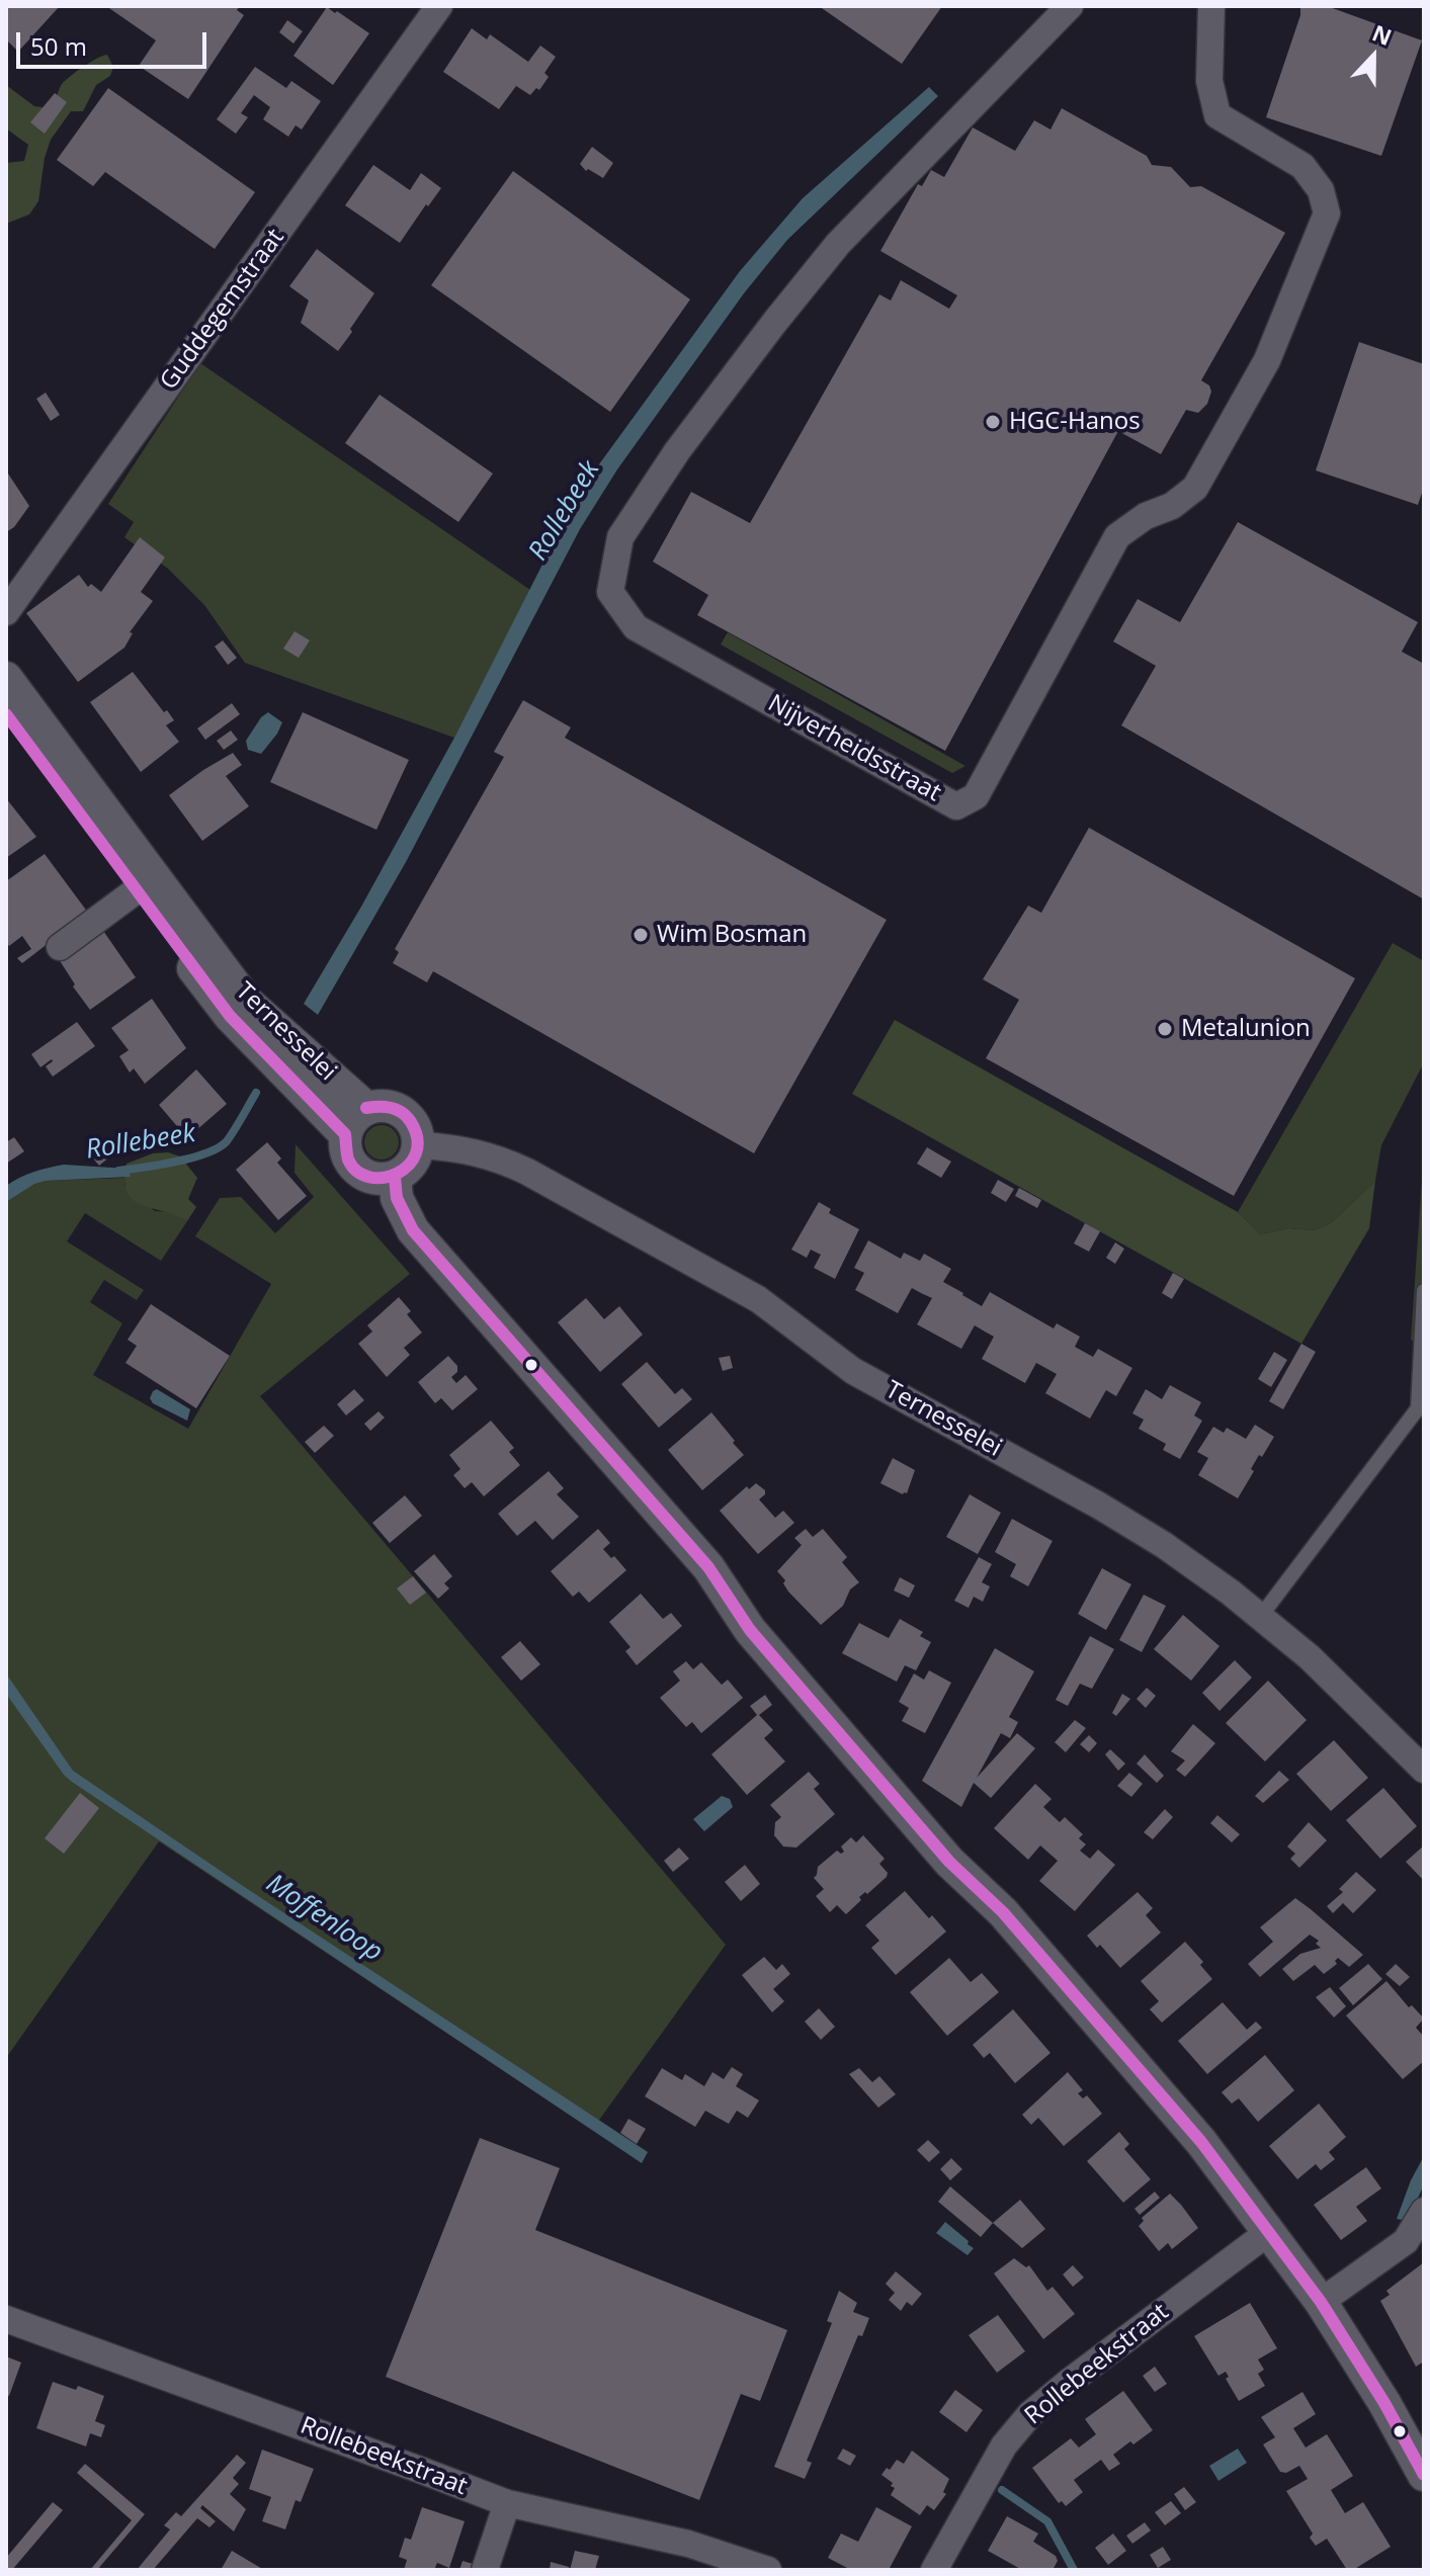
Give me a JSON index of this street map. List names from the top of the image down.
{
  "streets": {
    "street": [
      "Guddegemstraat",
      "Nijverheidsstraat",
      "Ternesselei",
      "Rollebeekstraat"
    ]
  },
  "water": ["Rollebeek", "Moffenloop"],
  "places": ["HGC-Hanos", "Wim Bosman", "Metalunion"],
  "scale_bar": "50 m",
  "north": "top"
}
